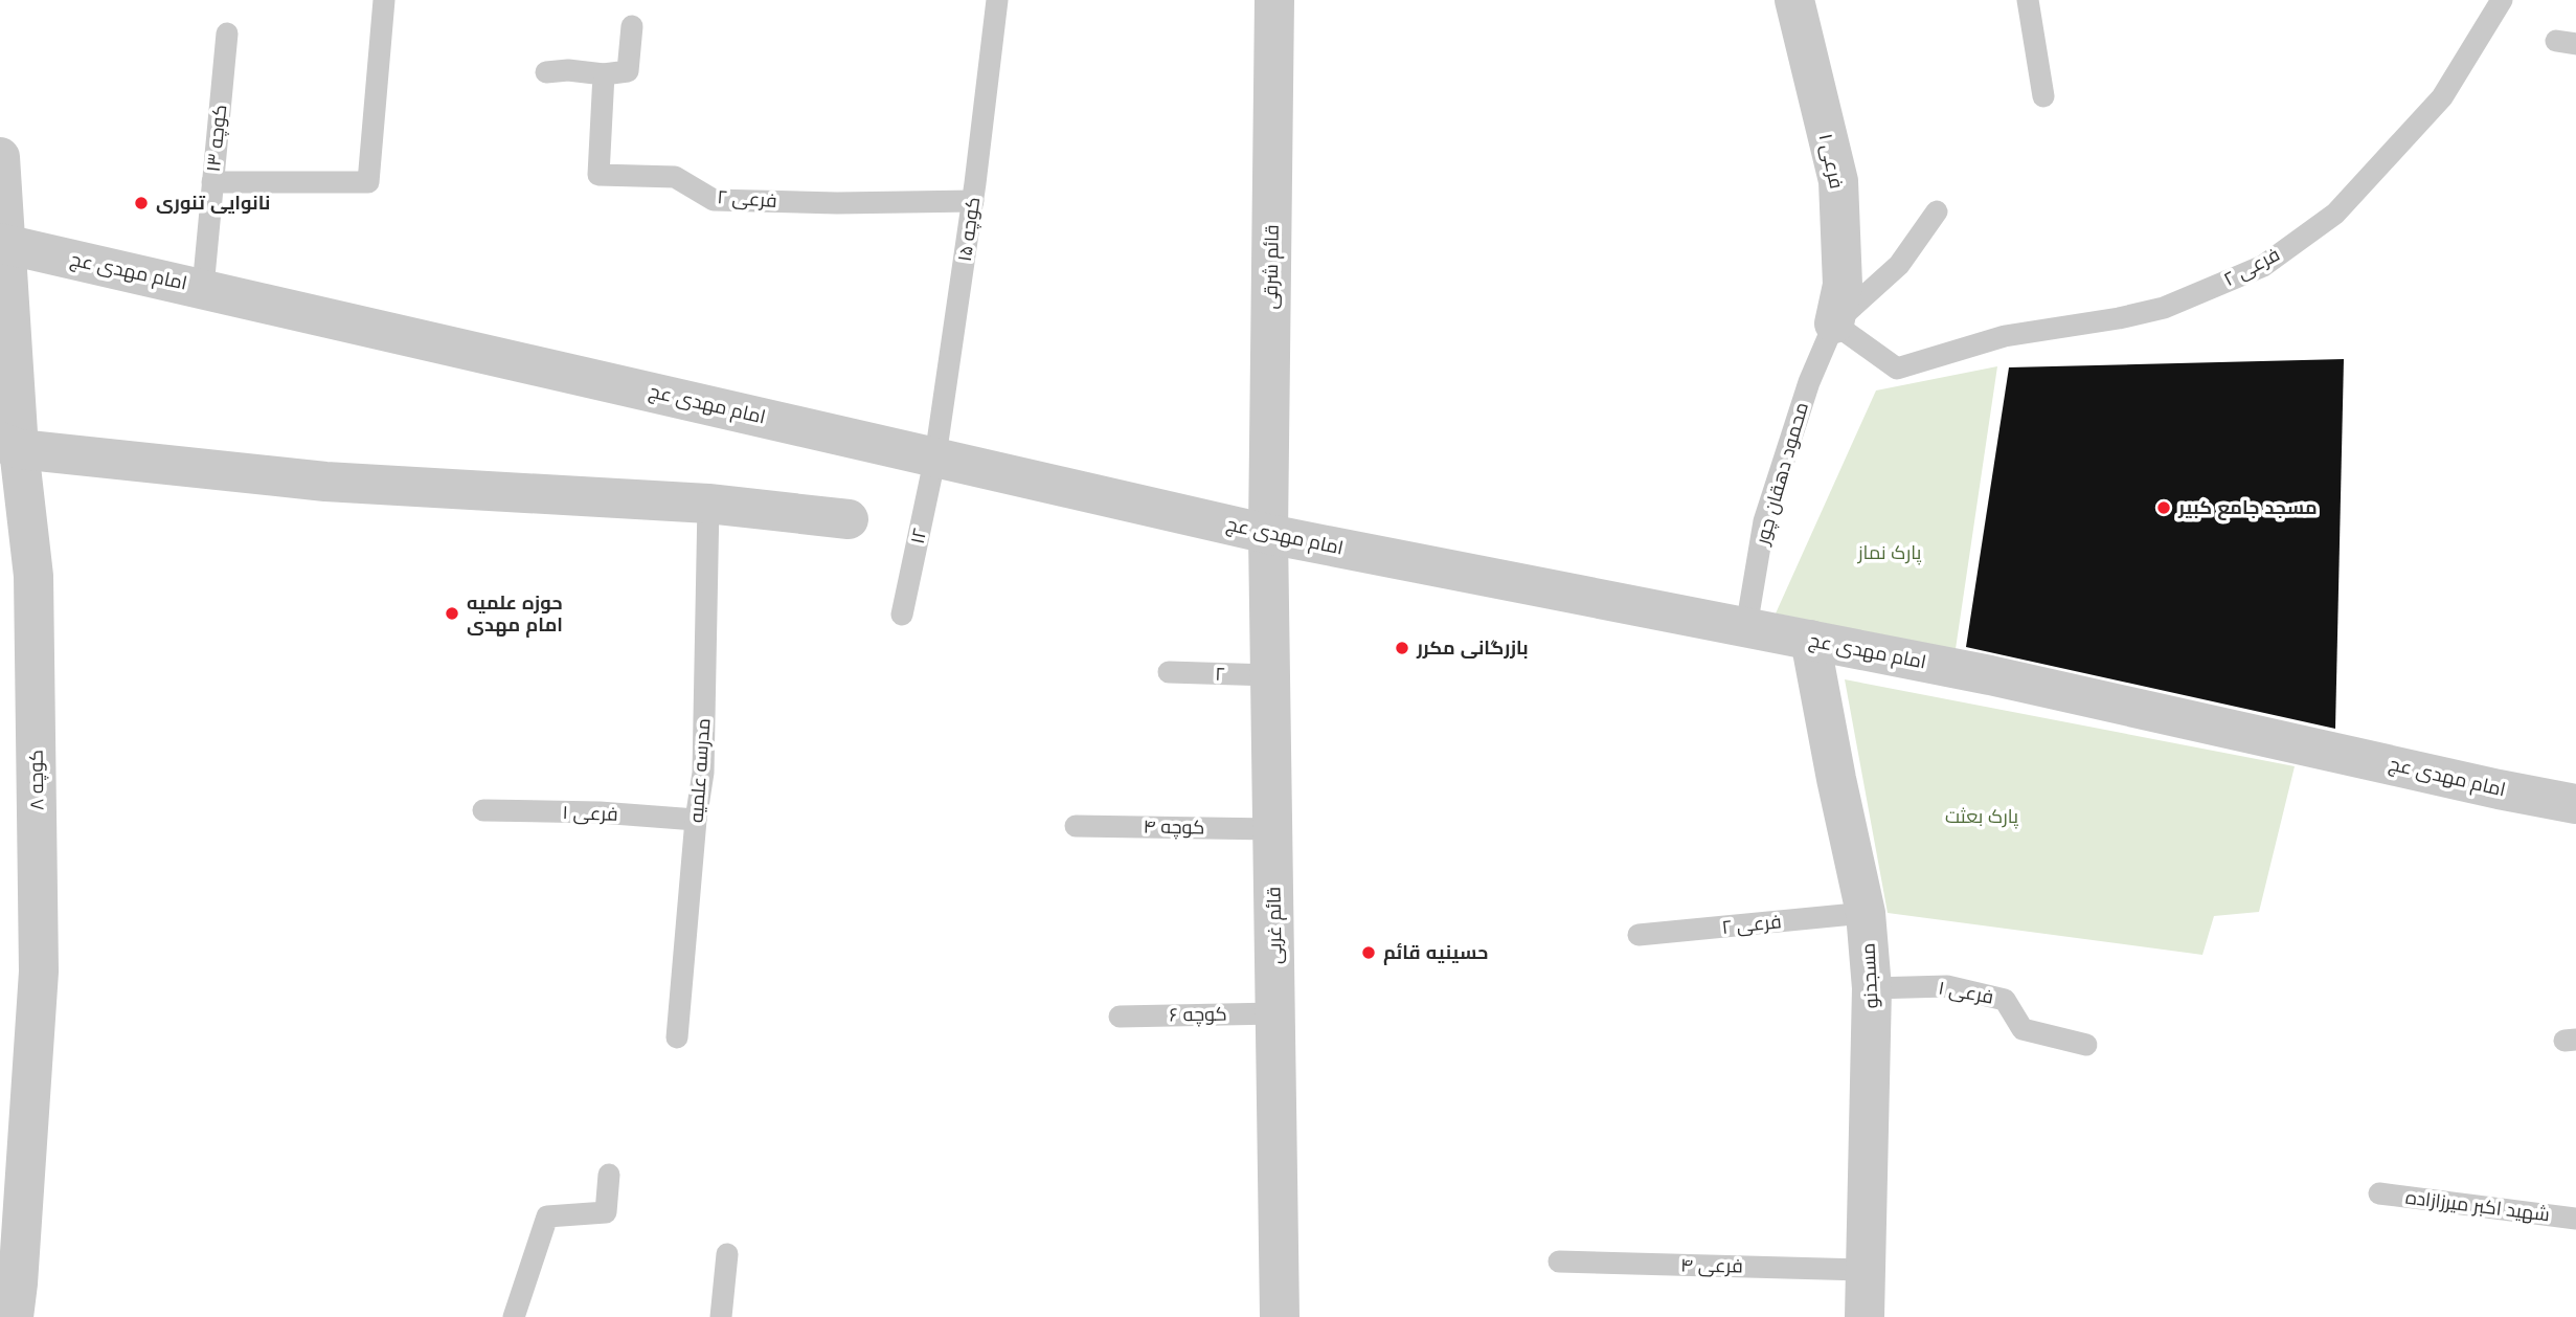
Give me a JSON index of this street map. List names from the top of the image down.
{
  "streets": {
    "street": [
      "فرعی ۱",
      "قائم شرقی",
      "امام مهدی عج",
      "کوچه ۸",
      "قائم غربی",
      "مسجدنو"
    ],
    "lane": [
      "کوچه ۱۳",
      "فرعی ۲",
      "کوچه ۱۵",
      "محمود دهقان چور",
      "۱۲",
      "۲",
      "مدرسه علمیه",
      "کوچه ۴",
      "کوچه ۶",
      "شهید اکبر میرزازاده",
      "فرعی ۴"
    ]
  },
  "crossings": [
    ["کوچه ۱۳", "امام مهدی عج"],
    ["فرعی ۱", "فرعی ۲"],
    ["فرعی ۱", "محمود دهقان چور"],
    ["فرعی ۱", "مدرسه علمیه"],
    ["فرعی ۱", "مسجدنو"],
    ["فرعی ۲", "کوچه ۱۵"],
    ["فرعی ۲", "محمود دهقان چور"],
    ["فرعی ۲", "مسجدنو"],
    ["کوچه ۱۵", "امام مهدی عج"],
    ["کوچه ۱۵", "۱۲"],
    ["قائم شرقی", "امام مهدی عج"],
    ["قائم شرقی", "قائم غربی"],
    ["امام مهدی عج", "محمود دهقان چور"],
    ["امام مهدی عج", "۱۲"],
    ["امام مهدی عج", "کوچه ۸"],
    ["امام مهدی عج", "قائم غربی"],
    ["امام مهدی عج", "مسجدنو"],
    ["۲", "قائم غربی"],
    ["کوچه ۴", "قائم غربی"],
    ["قائم غربی", "کوچه ۶"],
    ["مسجدنو", "فرعی ۴"]
  ],
  "parks": ["پارک نماز", "پارک بعثت"],
  "places": [
    "نانوایی تنوری",
    "مسجد جامع کبیر",
    "حوزه علمیه امام مهدی",
    "بازرگانی مکرر",
    "حسینیه قائم"
  ]
}
